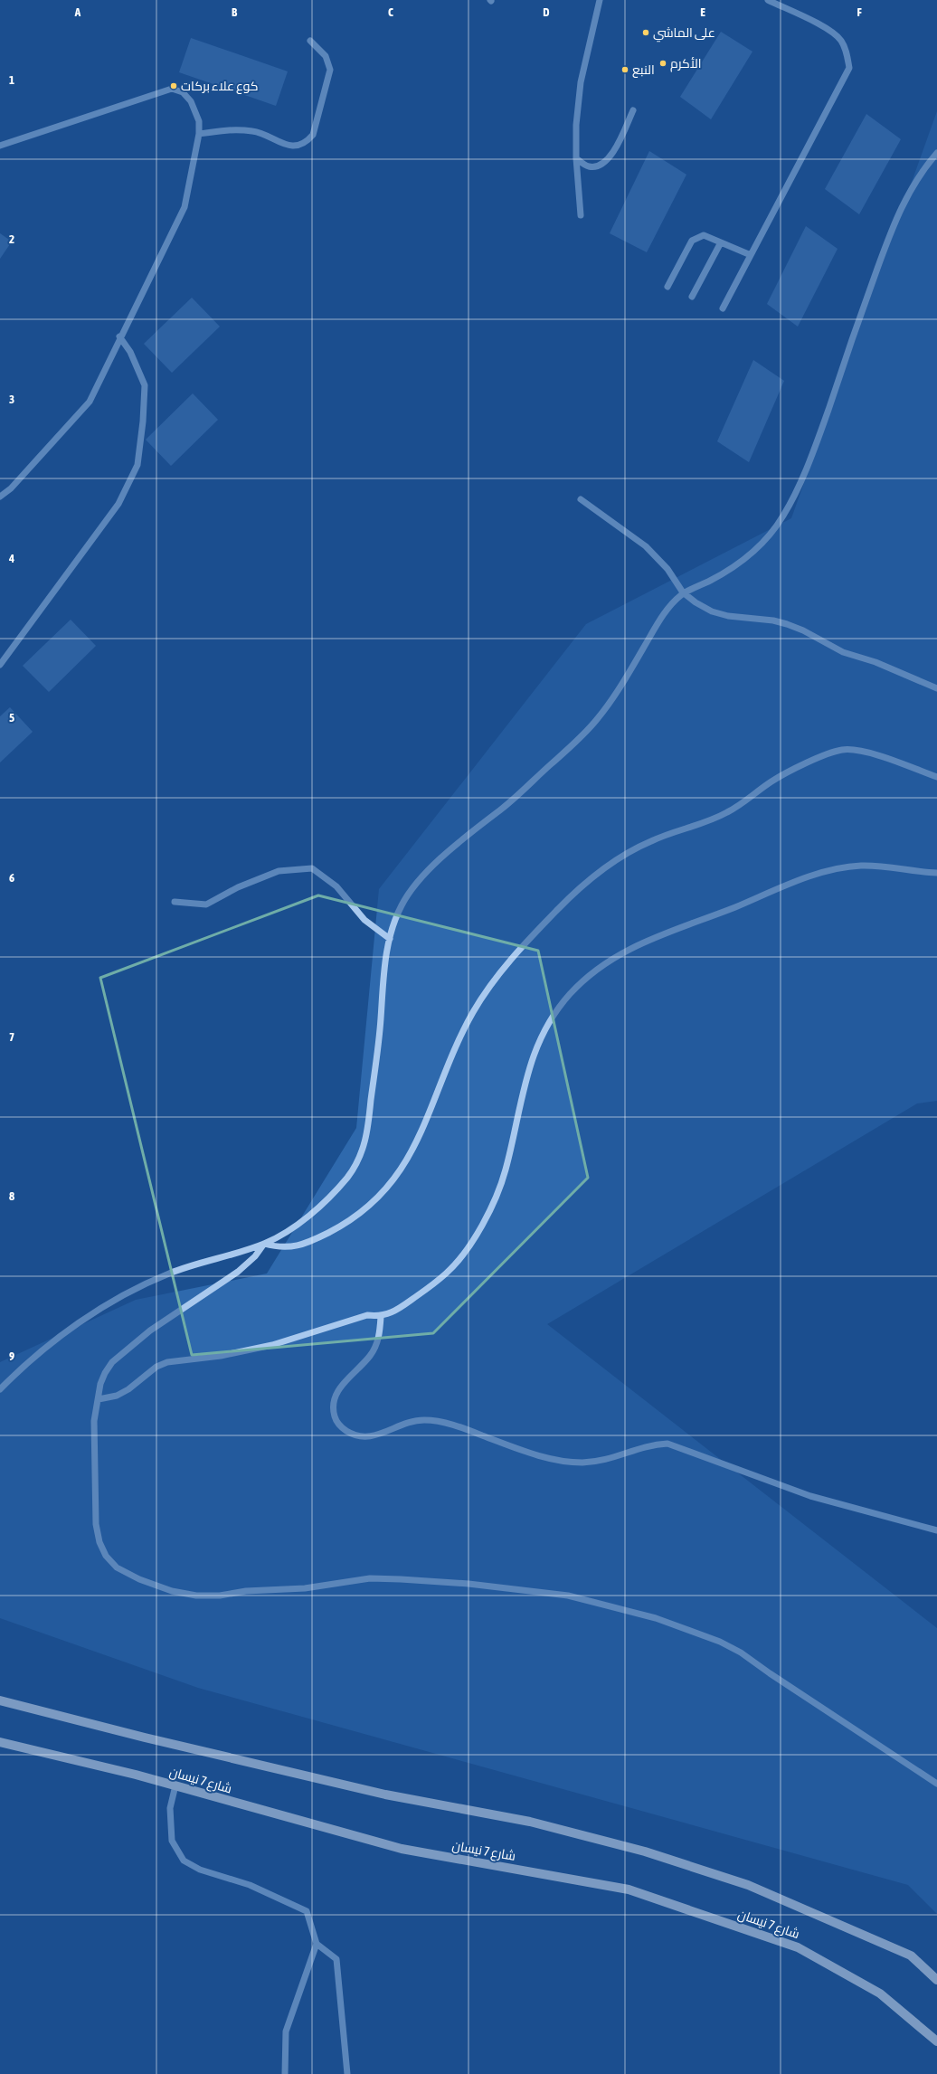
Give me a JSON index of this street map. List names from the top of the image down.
{
  "streets": {
    "main road": ["شارع 7 نيسان"]
  },
  "places": [
    "على الماشي",
    "الأكرم",
    "النبع",
    "كوع علاء بركات"
  ],
  "grid": {
    "columns": [
      "A",
      "B",
      "C",
      "D",
      "E",
      "F"
    ],
    "rows": [
      "1",
      "2",
      "3",
      "4",
      "5",
      "6",
      "7",
      "8",
      "9"
    ]
  }
}
